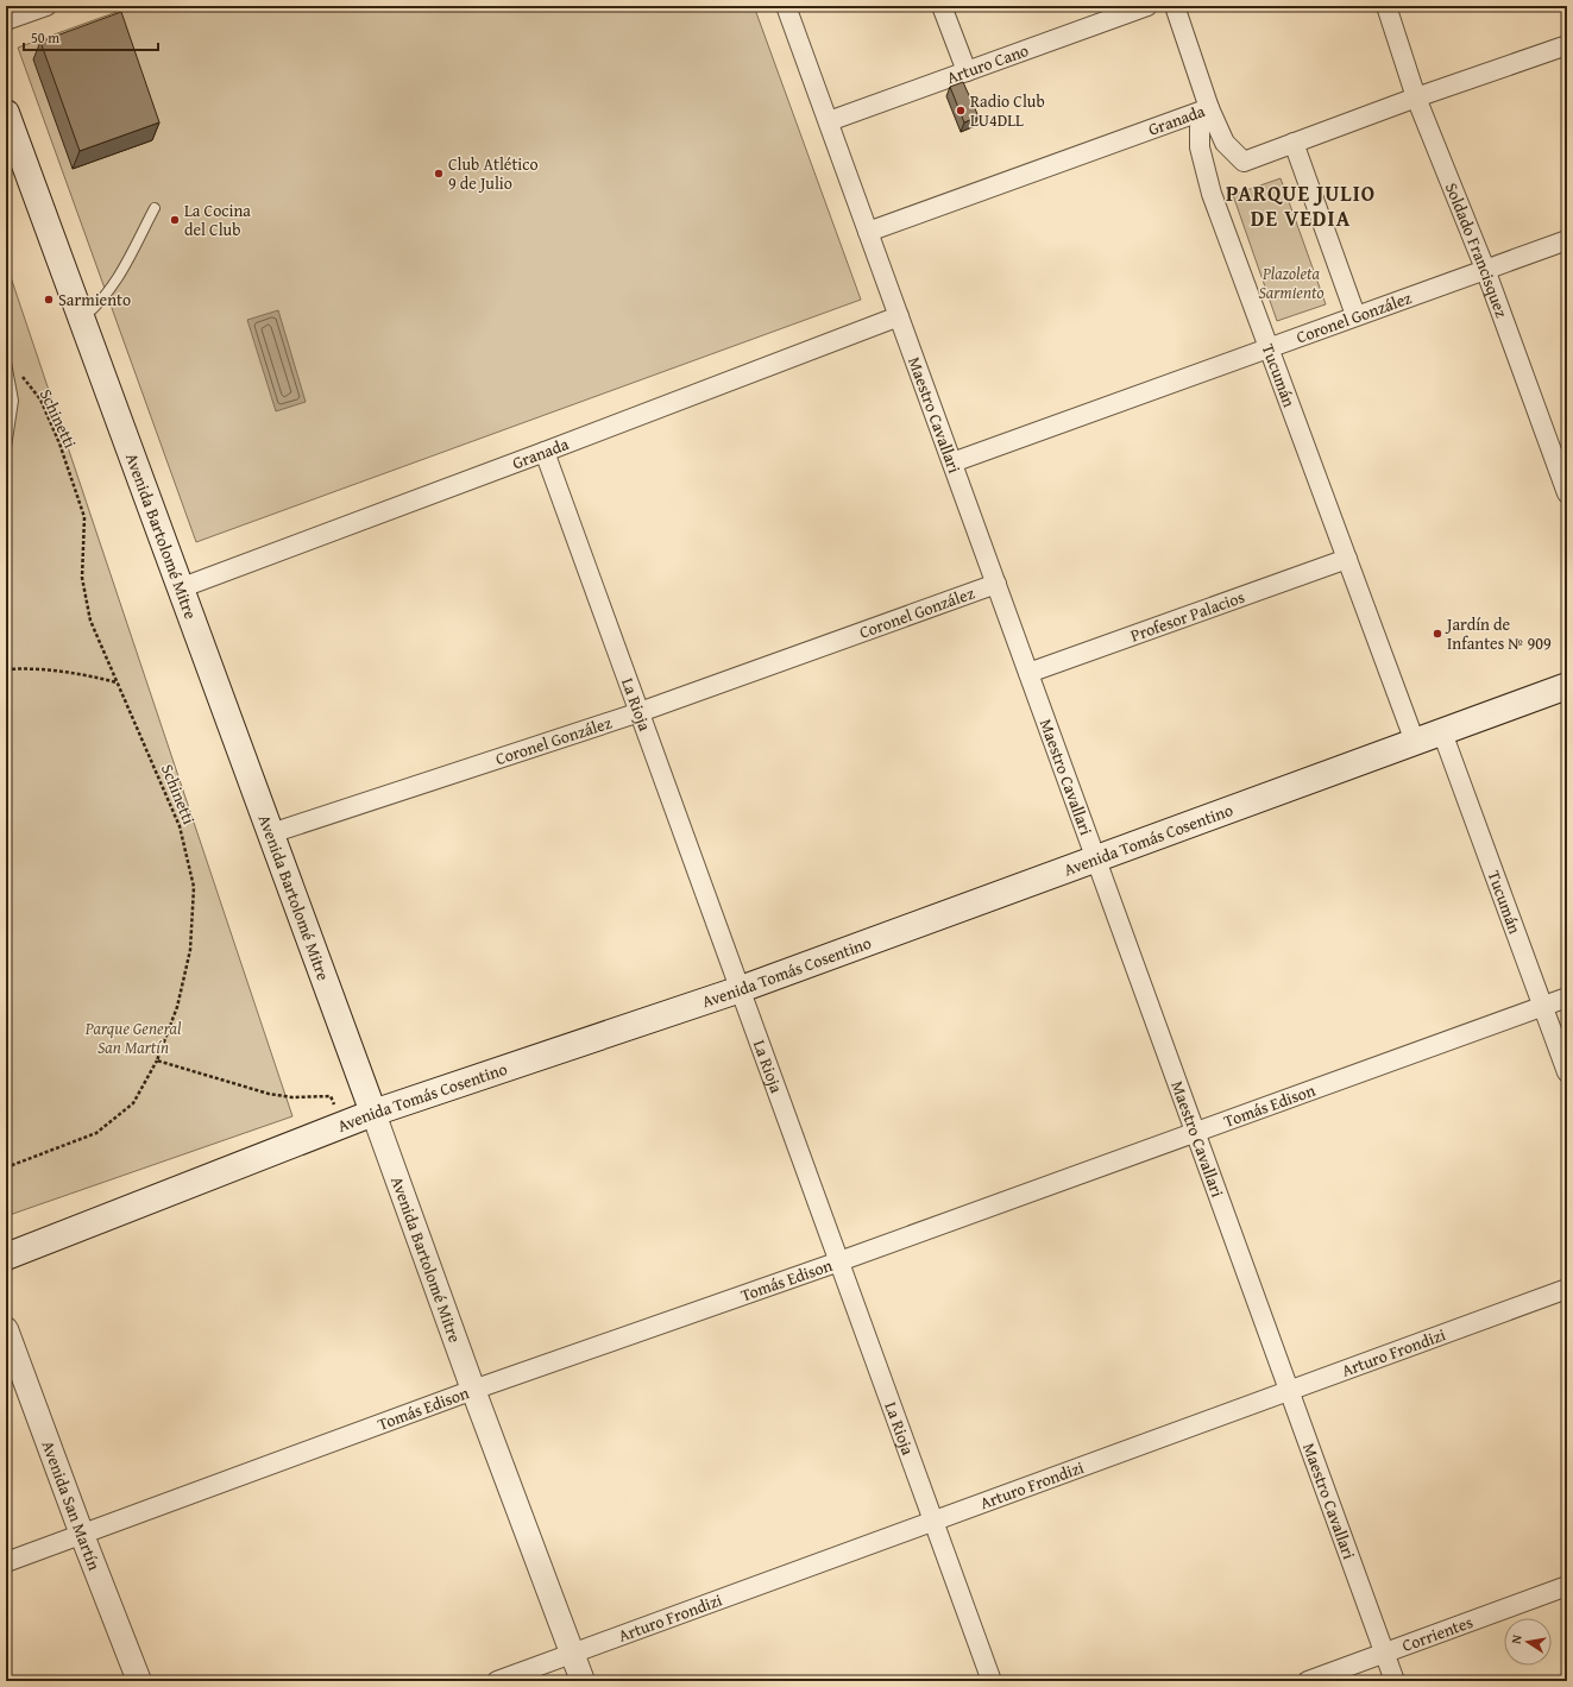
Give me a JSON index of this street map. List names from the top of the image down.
{
  "streets": {
    "main road": ["Avenida Bartolomé Mitre", "Avenida Tomás Cosentino"],
    "street": [
      "Arturo Cano",
      "Granada",
      "Soldado Francisquez",
      "Coronel González",
      "Tucumán",
      "Maestro Cavallari",
      "Profesor Palacios",
      "La Rioja",
      "Tomás Edison",
      "Arturo Frondizi",
      "Avenida San Martín",
      "Corrientes"
    ],
    "path": ["Schinetti"]
  },
  "crossings": [
    ["Arturo Cano", "Maestro Cavallari"],
    ["Granada", "Soldado Francisquez"],
    ["Granada", "Tucumán"],
    ["Granada", "Maestro Cavallari"],
    ["Granada", "Avenida Bartolomé Mitre"],
    ["Granada", "La Rioja"],
    ["Soldado Francisquez", "Coronel González"],
    ["Coronel González", "Tucumán"],
    ["Coronel González", "Maestro Cavallari"],
    ["Coronel González", "Avenida Bartolomé Mitre"],
    ["Coronel González", "La Rioja"],
    ["Tucumán", "Profesor Palacios"],
    ["Tucumán", "Avenida Tomás Cosentino"],
    ["Tucumán", "Tomás Edison"],
    ["Maestro Cavallari", "Profesor Palacios"],
    ["Maestro Cavallari", "Avenida Tomás Cosentino"],
    ["Maestro Cavallari", "Tomás Edison"],
    ["Maestro Cavallari", "Arturo Frondizi"],
    ["Maestro Cavallari", "Corrientes"],
    ["Avenida Bartolomé Mitre", "Avenida Tomás Cosentino"],
    ["Avenida Bartolomé Mitre", "Tomás Edison"],
    ["Avenida Bartolomé Mitre", "Arturo Frondizi"],
    ["La Rioja", "Avenida Tomás Cosentino"],
    ["La Rioja", "Tomás Edison"],
    ["La Rioja", "Arturo Frondizi"],
    ["Tomás Edison", "Avenida San Martín"]
  ],
  "districts": ["PARQUE JULIO DE VEDIA"],
  "parks": ["Plazoleta Sarmiento", "Parque General San Martín"],
  "places": [
    "Radio Club LU4DLL",
    "Club Atlético 9 de Julio",
    "La Cocina del Club",
    "Sarmiento",
    "Jardín de Infantes № 909"
  ],
  "scale_bar": "50 m",
  "north": "left"
}
